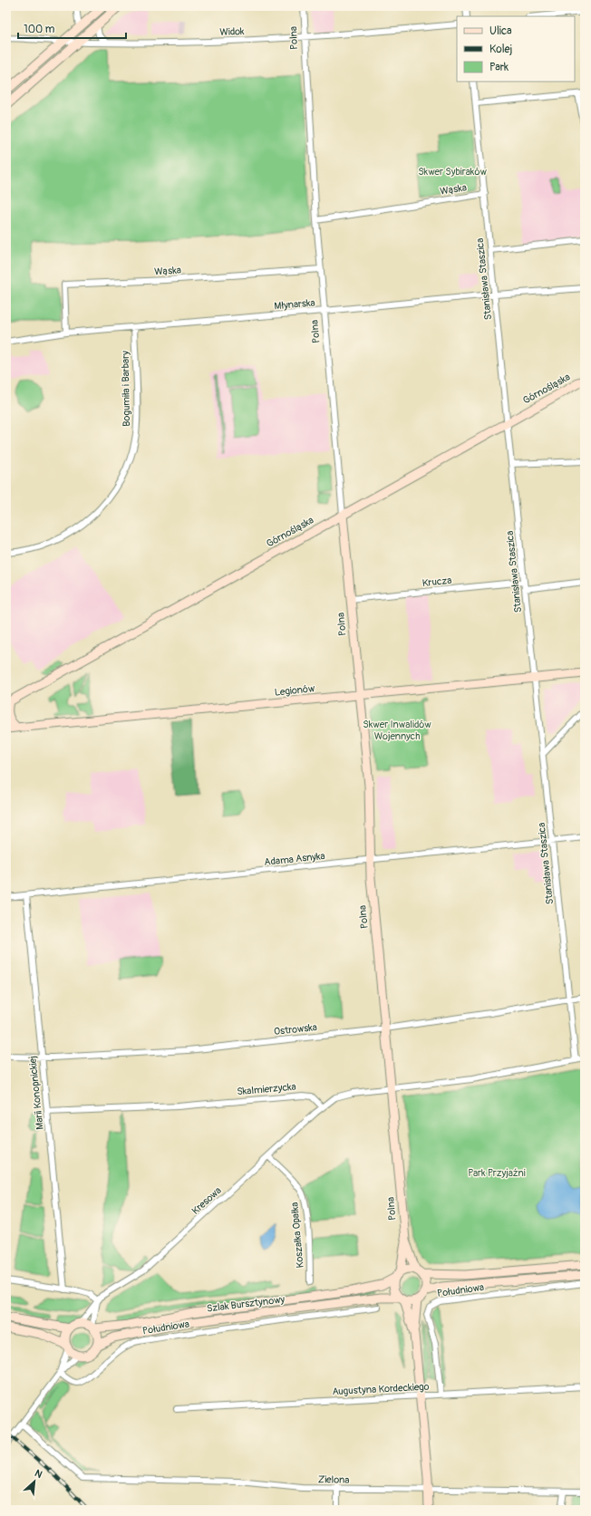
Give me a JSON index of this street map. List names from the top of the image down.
{
  "streets": {
    "street": [
      "Widok",
      "Polna",
      "Wąska",
      "Stanisława Staszica",
      "Młynarska",
      "Bogumiła i Barbary",
      "Górnośląska",
      "Krucza",
      "Legionów",
      "Adama Asnyka",
      "Ostrowska",
      "Skalmierzycka",
      "Marii Konopnickiej",
      "Kresowa",
      "Koszałka Opałka",
      "Południowa",
      "Szlak Bursztynowy",
      "Augustyna Kordeckiego",
      "Zielona"
    ]
  },
  "crossings": [
    ["Widok", "Polna"],
    ["Polna", "Wąska"],
    ["Polna", "Młynarska"],
    ["Polna", "Górnośląska"],
    ["Polna", "Krucza"],
    ["Polna", "Legionów"],
    ["Polna", "Adama Asnyka"],
    ["Polna", "Ostrowska"],
    ["Polna", "Szlak Bursztynowy"],
    ["Wąska", "Stanisława Staszica"],
    ["Wąska", "Młynarska"],
    ["Stanisława Staszica", "Młynarska"],
    ["Stanisława Staszica", "Górnośląska"],
    ["Stanisława Staszica", "Krucza"],
    ["Stanisława Staszica", "Legionów"],
    ["Stanisława Staszica", "Adama Asnyka"],
    ["Stanisława Staszica", "Ostrowska"],
    ["Młynarska", "Bogumiła i Barbary"],
    ["Adama Asnyka", "Marii Konopnickiej"],
    ["Ostrowska", "Marii Konopnickiej"],
    ["Skalmierzycka", "Marii Konopnickiej"],
    ["Skalmierzycka", "Kresowa"],
    ["Kresowa", "Koszałka Opałka"],
    ["Kresowa", "Szlak Bursztynowy"],
    ["Południowa", "Augustyna Kordeckiego"]
  ],
  "parks": ["Skwer Sybiraków", "Skwer Inwalidów Wojennych", "Park Przyjaźni"],
  "legend": ["Ulica", "Kolej", "Park"],
  "scale_bar": "100 m",
  "north": "top right"
}
